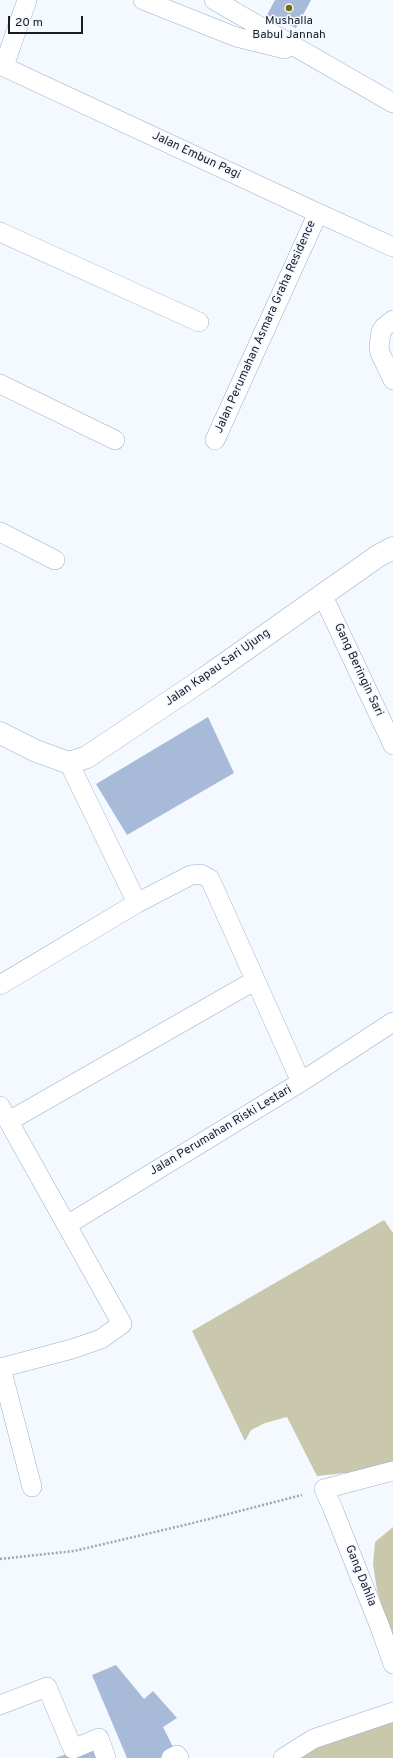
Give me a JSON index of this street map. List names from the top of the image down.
{
  "streets": {
    "street": [
      "Jalan Embun Pagi",
      "Jalan Perumahan Asmara Graha Residence",
      "Jalan Kapau Sari Ujung",
      "Gang Beringin Sari",
      "Jalan Perumahan Riski Lestari",
      "Gang Dahlia"
    ]
  },
  "crossings": [
    ["Jalan Embun Pagi", "Jalan Perumahan Asmara Graha Residence"],
    ["Jalan Kapau Sari Ujung", "Gang Beringin Sari"]
  ],
  "places": ["Mushalla Babul Jannah"],
  "scale_bar": "20 m"
}
